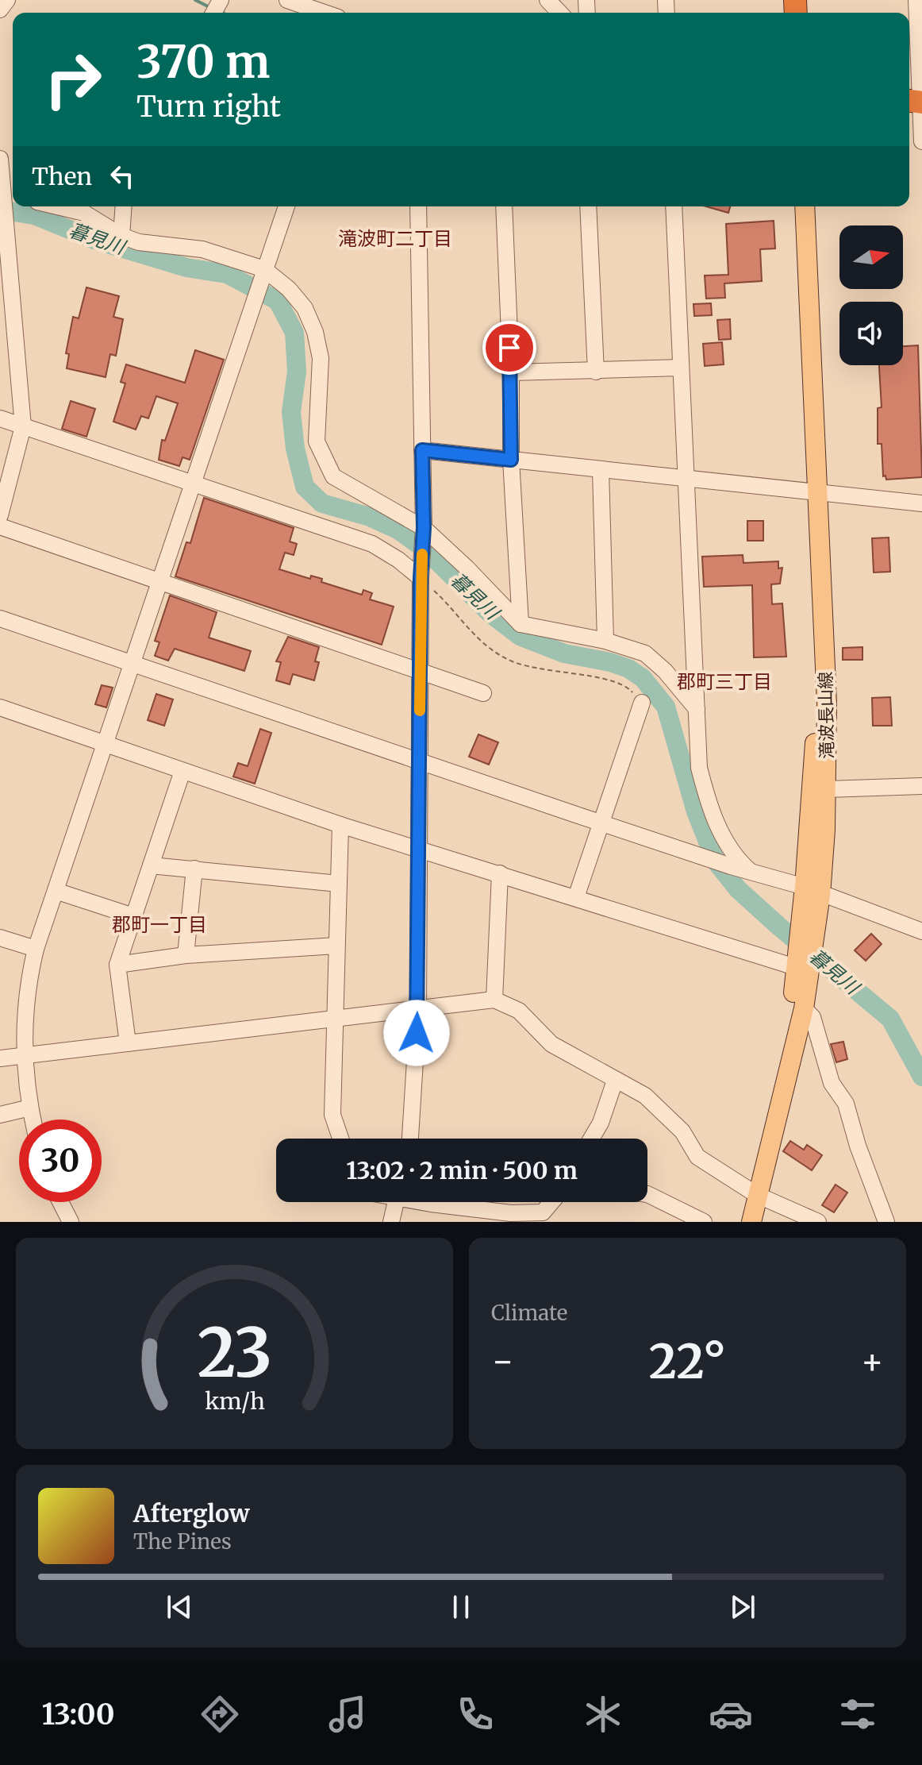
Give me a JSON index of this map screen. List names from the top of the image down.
{
  "streets": {
    "main road": ["滝波長山線"]
  },
  "districts": ["滝波町二丁目", "郡町三丁目", "郡町一丁目"],
  "water": ["暮見川"],
  "north": "right",
  "page": {
    "turn": ["370 m", "Turn right"],
    "then": "Then",
    "limit": "30",
    "trip": "13:02 · 2 min · 500 m",
    "tile": "Climate",
    "heat": ["−", "22°", "+"],
    "song": ["Afterglow", "The Pines"],
    "tabs": "13:00",
    "gauge": ["23", "km/h"]
  }
}
